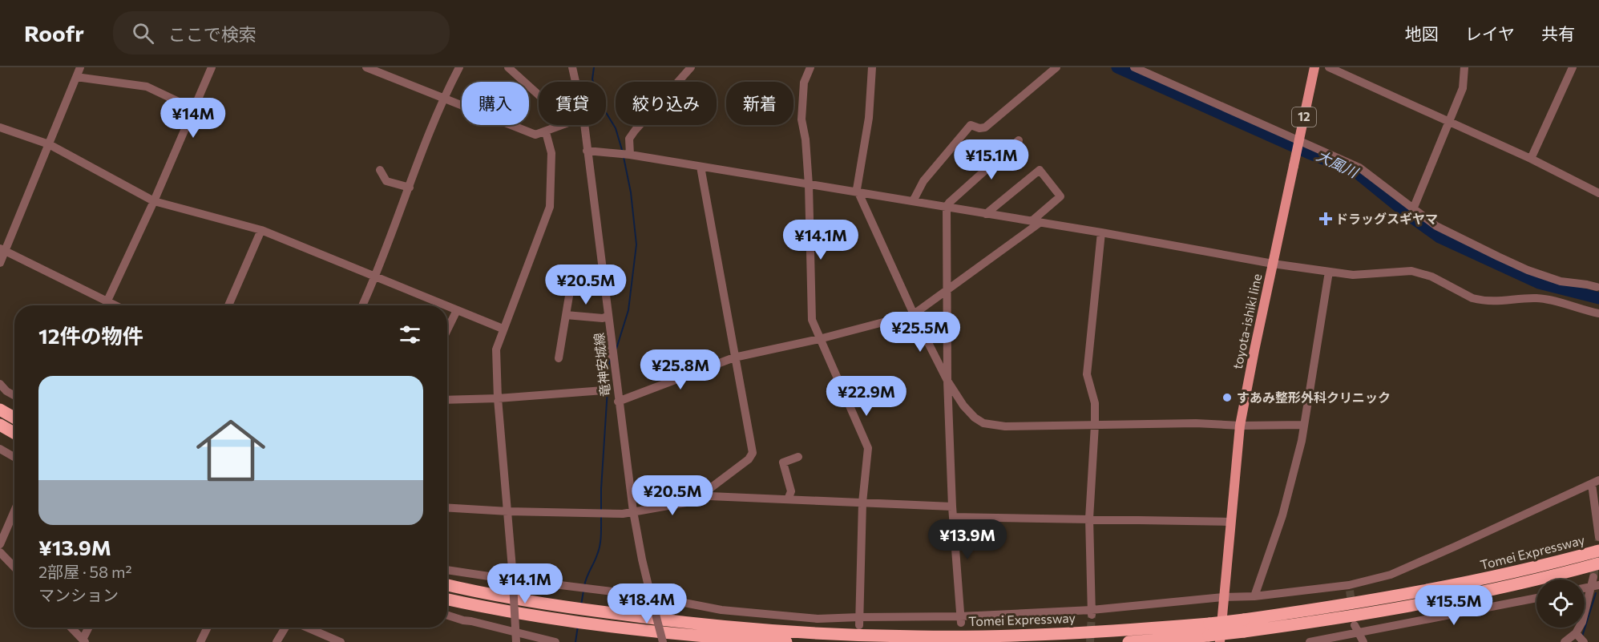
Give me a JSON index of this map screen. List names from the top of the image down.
{
  "streets": {
    "highway": ["Tomei Expressway"],
    "main road": ["12", "toyota-ishiki line"],
    "street": ["竜神安城線"]
  },
  "water": ["大風川"],
  "places": {
    "health": ["ドラッグスギヤマ"],
    "other": ["すあみ整形外科クリニック"]
  },
  "page": {
    "header": "Roofr",
    "search": "ここで検索",
    "nav": ["地図", "レイヤ", "共有"],
    "chip": [
      "購入",
      "賃貸",
      "絞り込み",
      "新着"
    ],
    "price": [
      "¥14M",
      "¥15.1M",
      "¥14.1M",
      "¥20.5M",
      "¥25.5M",
      "¥25.8M",
      "¥22.9M",
      "¥20.5M",
      "¥13.9M",
      "¥14.1M",
      "¥18.4M",
      "¥15.5M"
    ],
    "heading": "12件の物件",
    "list": [
      {
        "name": "¥13.9M",
        "note": "2部屋 · 58 m² · マンション"
      }
    ]
  }
}
